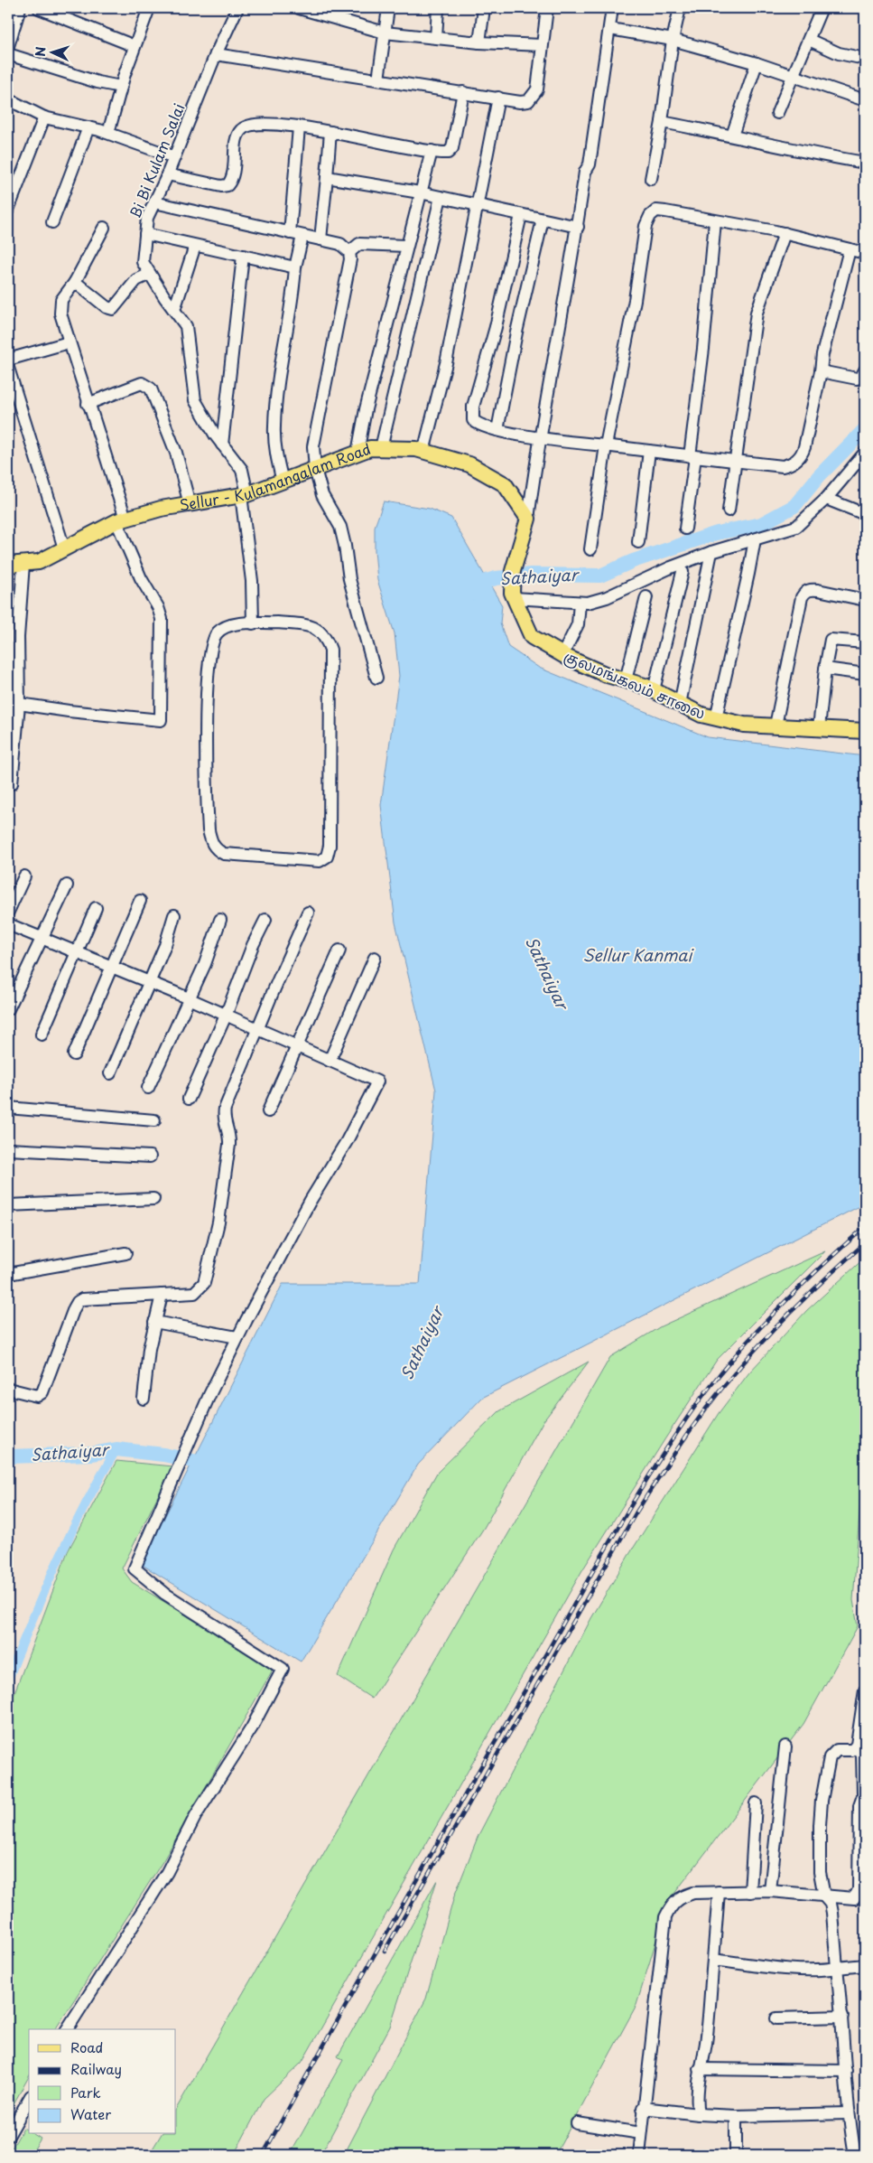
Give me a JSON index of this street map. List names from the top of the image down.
{
  "streets": {
    "main road": ["Sellur - Kulamangalam Road", "குலமங்கலம் சாலை"],
    "street": ["Bi Bi Kulam Salai"]
  },
  "crossings": [
    ["Bi Bi Kulam Salai", "Sellur - Kulamangalam Road"],
    ["Sellur - Kulamangalam Road", "குலமங்கலம் சாலை"]
  ],
  "water": ["Sathaiyar", "Sellur Kanmai"],
  "legend": [
    "Road",
    "Railway",
    "Park",
    "Water"
  ],
  "north": "left"
}
